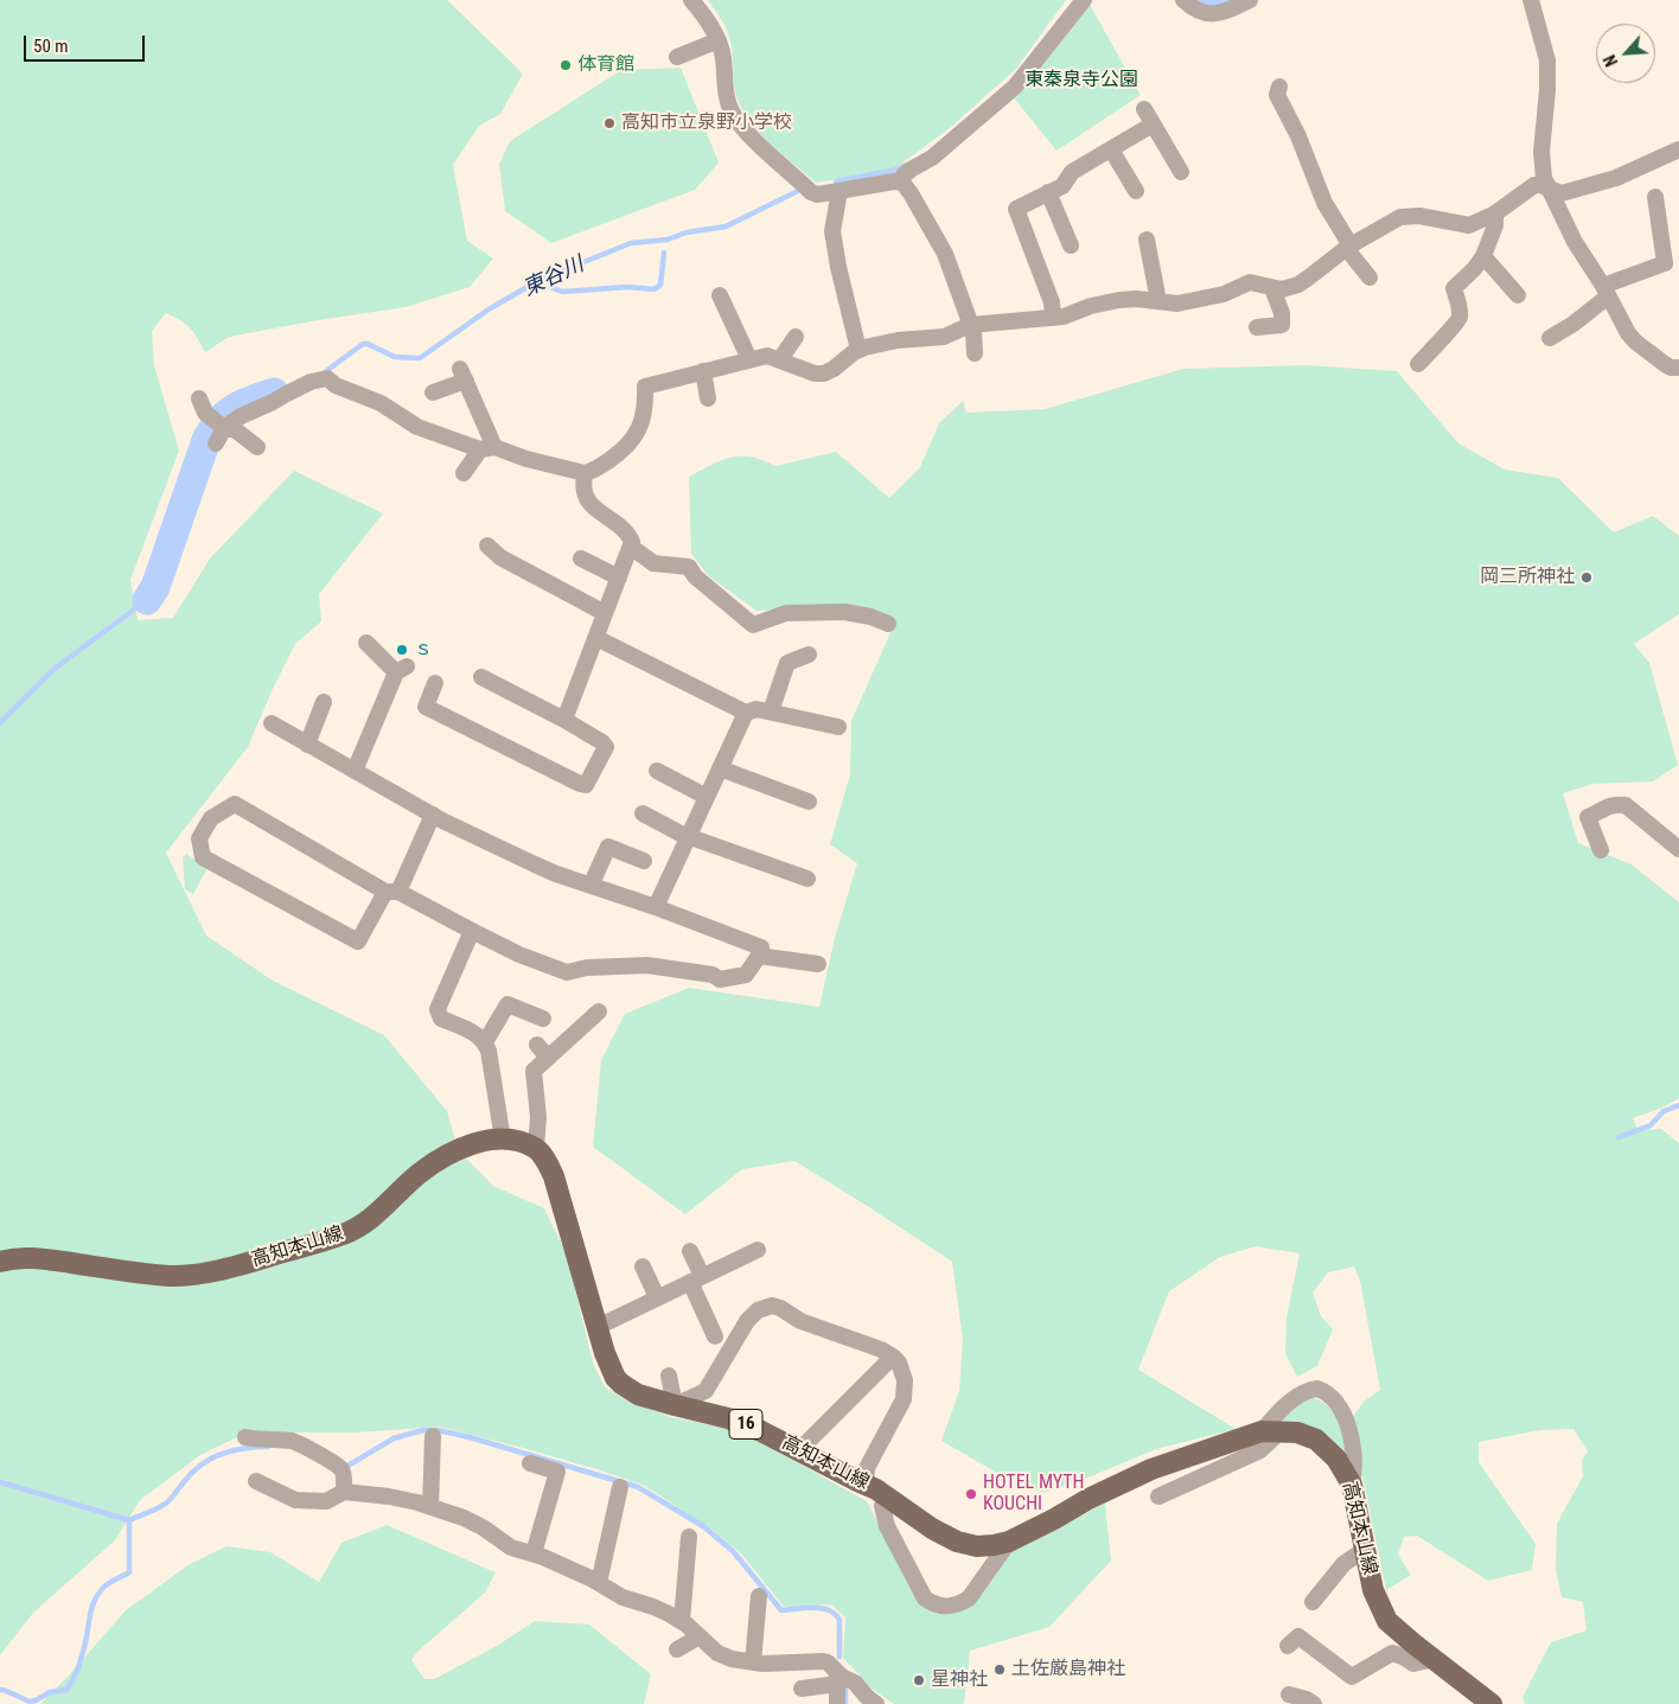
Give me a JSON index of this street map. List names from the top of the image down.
{
  "streets": {
    "main road": ["高知本山線", "16"]
  },
  "water": ["東谷川"],
  "parks": ["東秦泉寺公園"],
  "places": [
    "体育館",
    "高知市立泉野小学校",
    "岡三所神社",
    "ｓ",
    "HOTEL MYTH KOUCHI",
    "土佐厳島神社",
    "星神社"
  ],
  "scale_bar": "50 m",
  "north": "bottom left"
}
